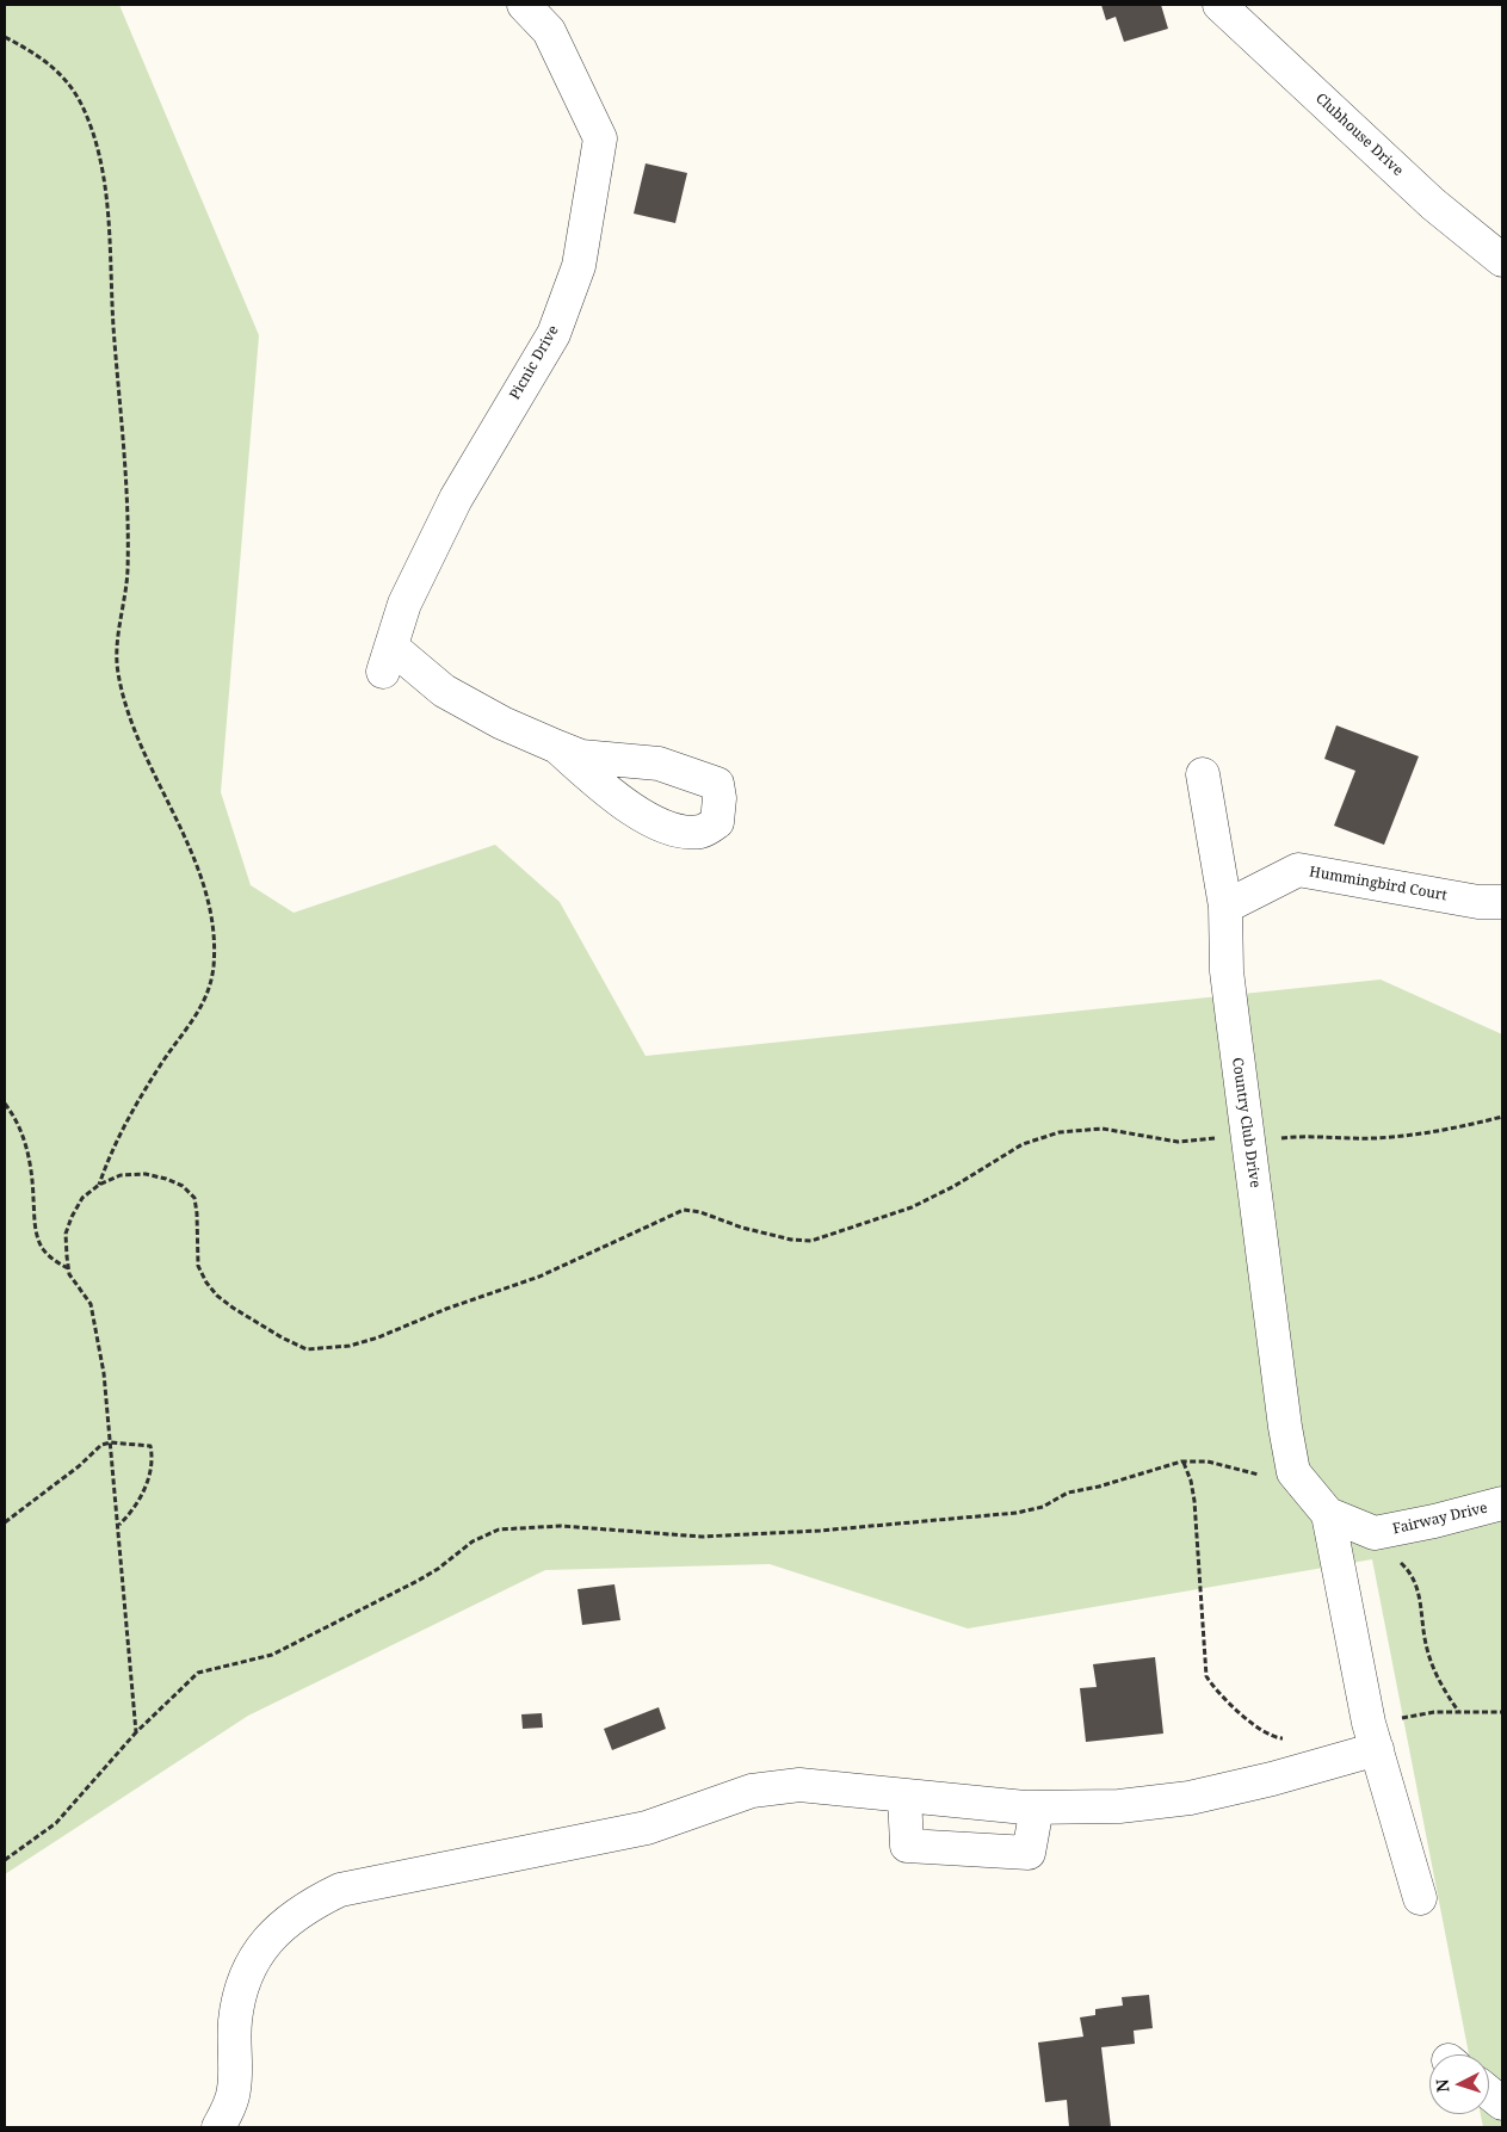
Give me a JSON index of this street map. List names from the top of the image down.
{
  "streets": {
    "street": [
      "Clubhouse Drive",
      "Picnic Drive",
      "Hummingbird Court",
      "Country Club Drive",
      "Fairway Drive"
    ]
  },
  "crossings": [
    ["Hummingbird Court", "Country Club Drive"]
  ],
  "north": "left"
}
